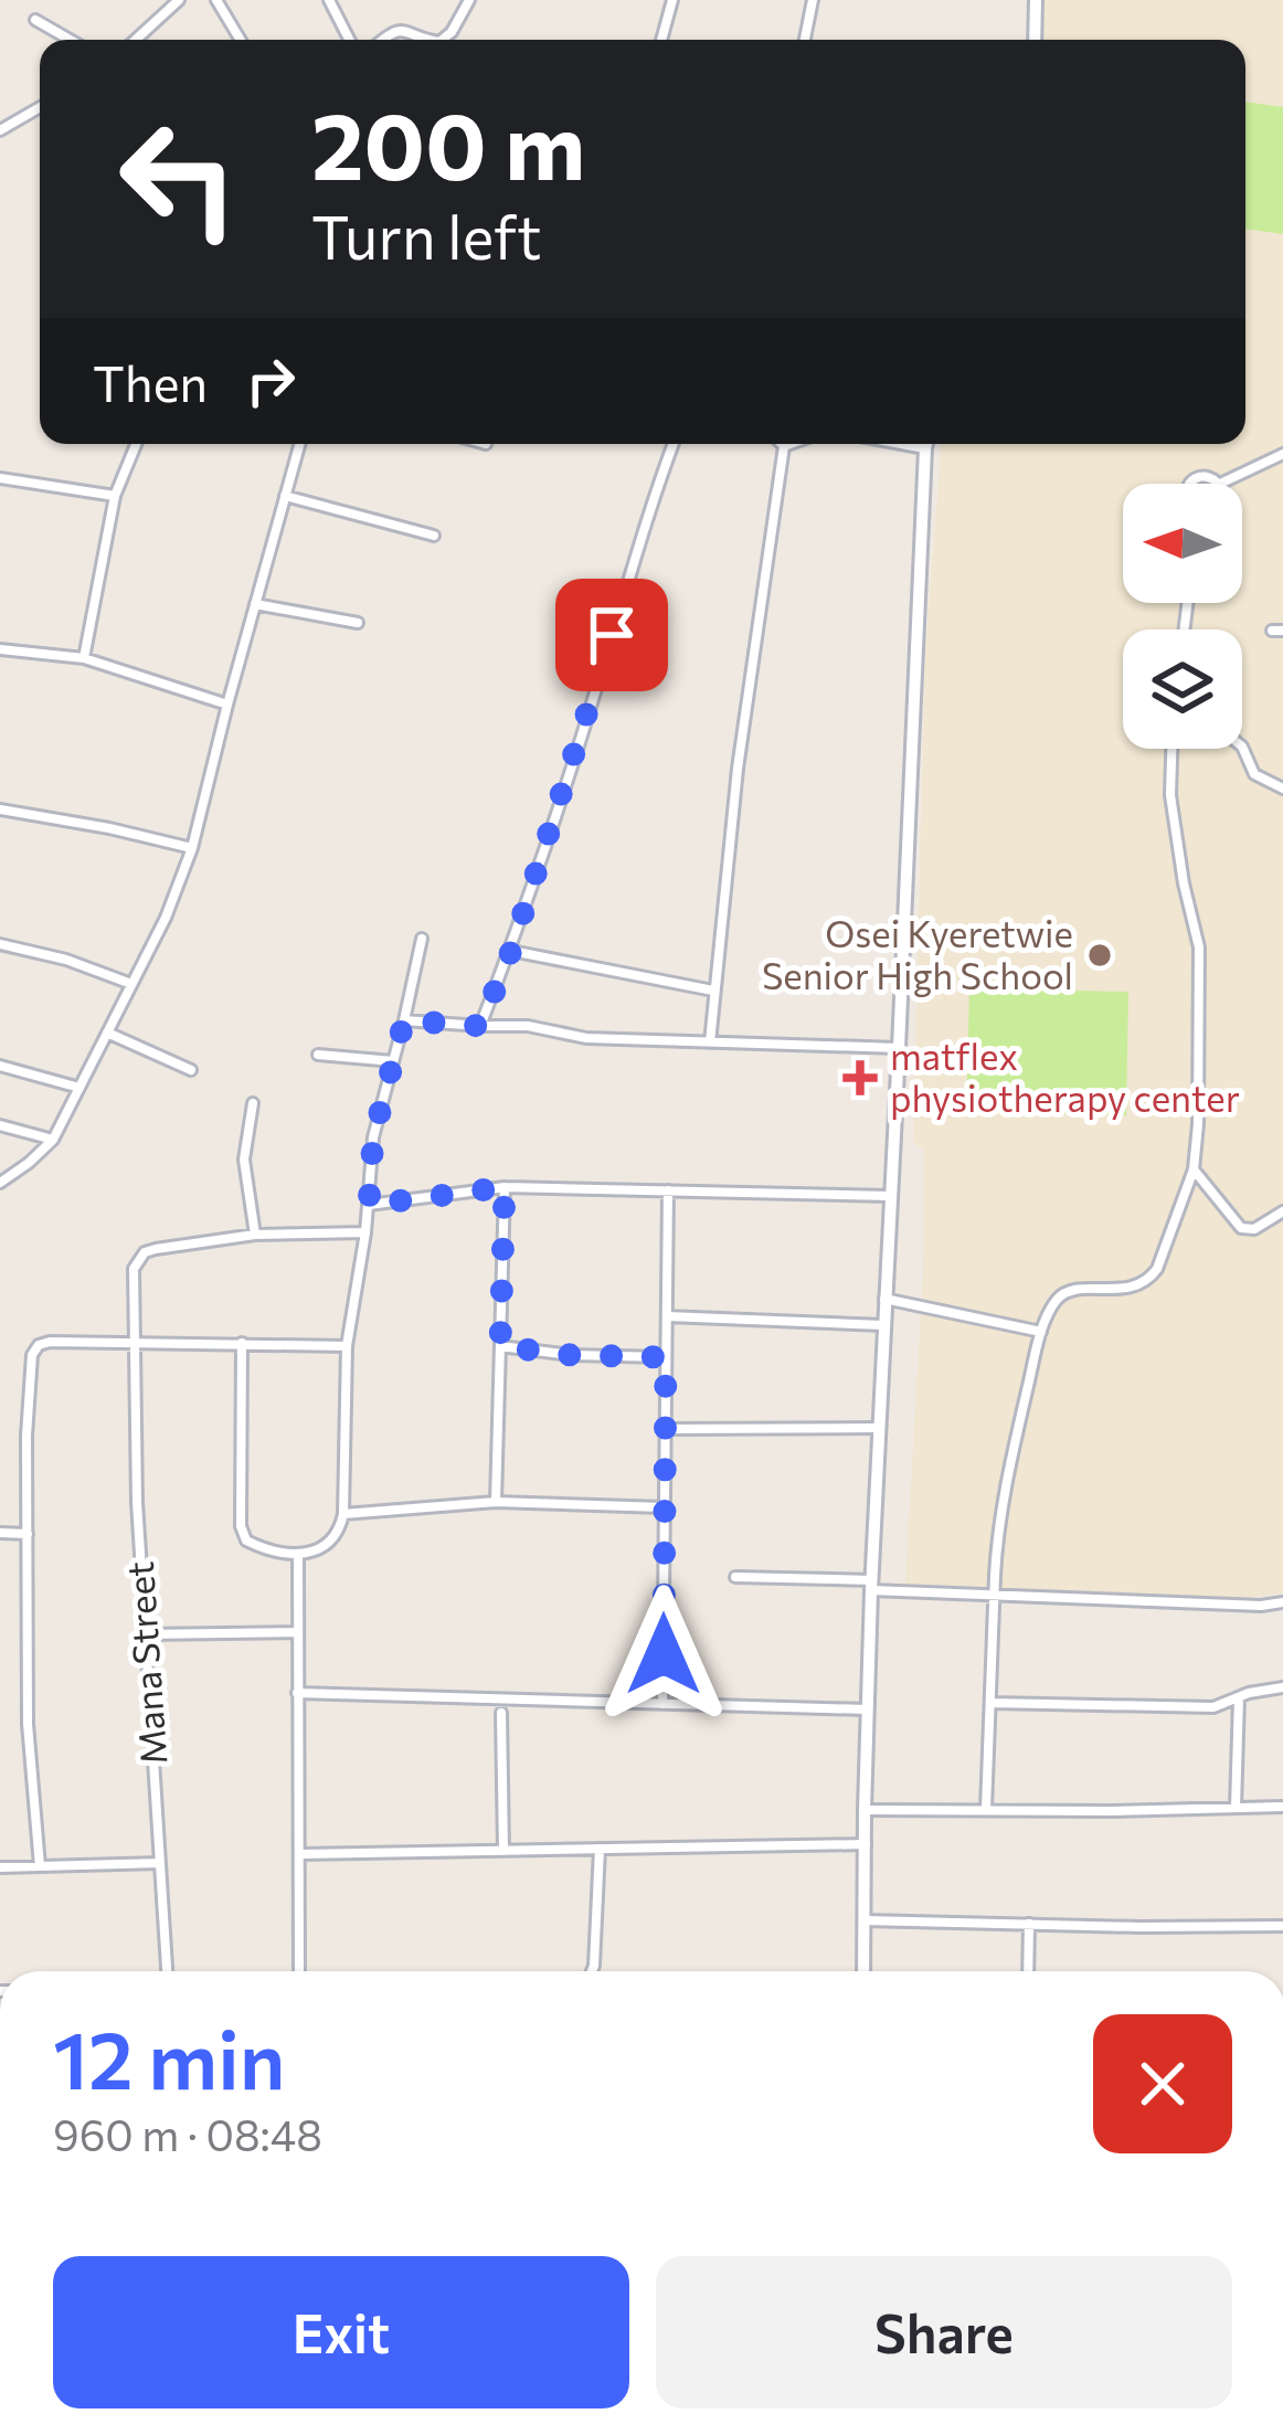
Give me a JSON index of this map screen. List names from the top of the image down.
{
  "streets": {
    "street": ["Mana Street"]
  },
  "places": {
    "other": ["Osei Kyeretwie Senior High School"],
    "health": ["matflex physiotherapy center"]
  },
  "north": "left",
  "page": {
    "turn": ["200 m", "Turn left"],
    "then": "Then",
    "heading": ["12 min", "960 m · 08:48"],
    "buttons": ["Exit", "Share"]
  }
}
